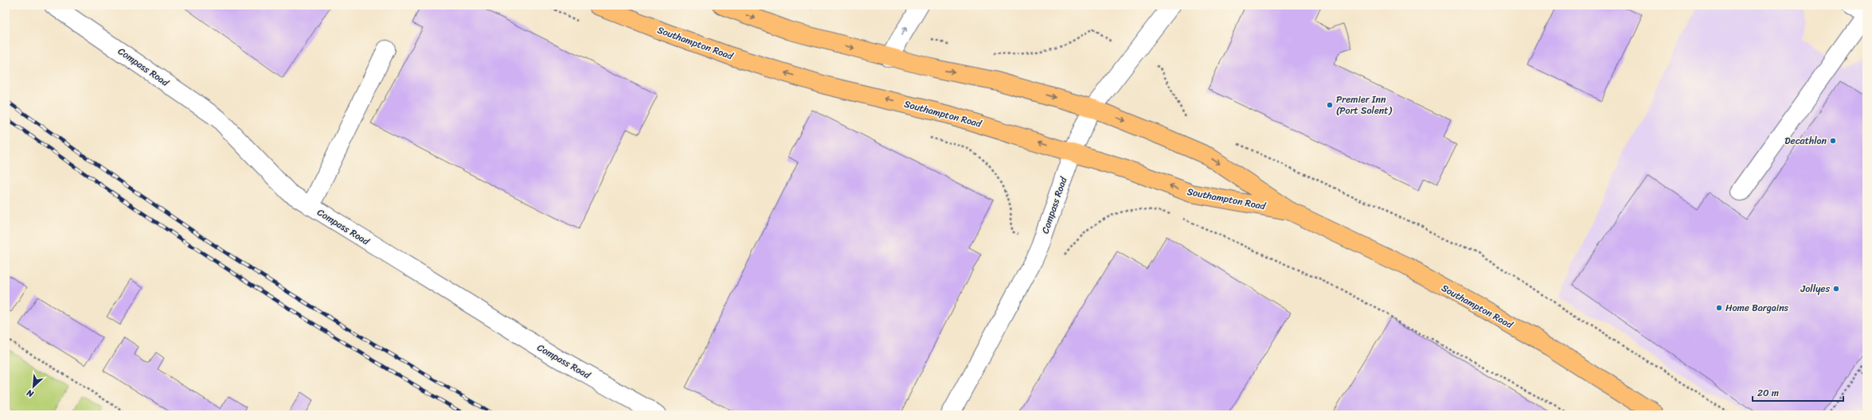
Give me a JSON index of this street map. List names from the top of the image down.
{
  "streets": {
    "main road": ["Southampton Road"],
    "street": ["Compass Road"]
  },
  "crossings": [
    ["Southampton Road", "Compass Road"]
  ],
  "places": [
    "Premier Inn (Port Solent)",
    "Decathlon",
    "Jollyes",
    "Home Bargains"
  ],
  "scale_bar": "20 m",
  "north": "bottom left"
}
